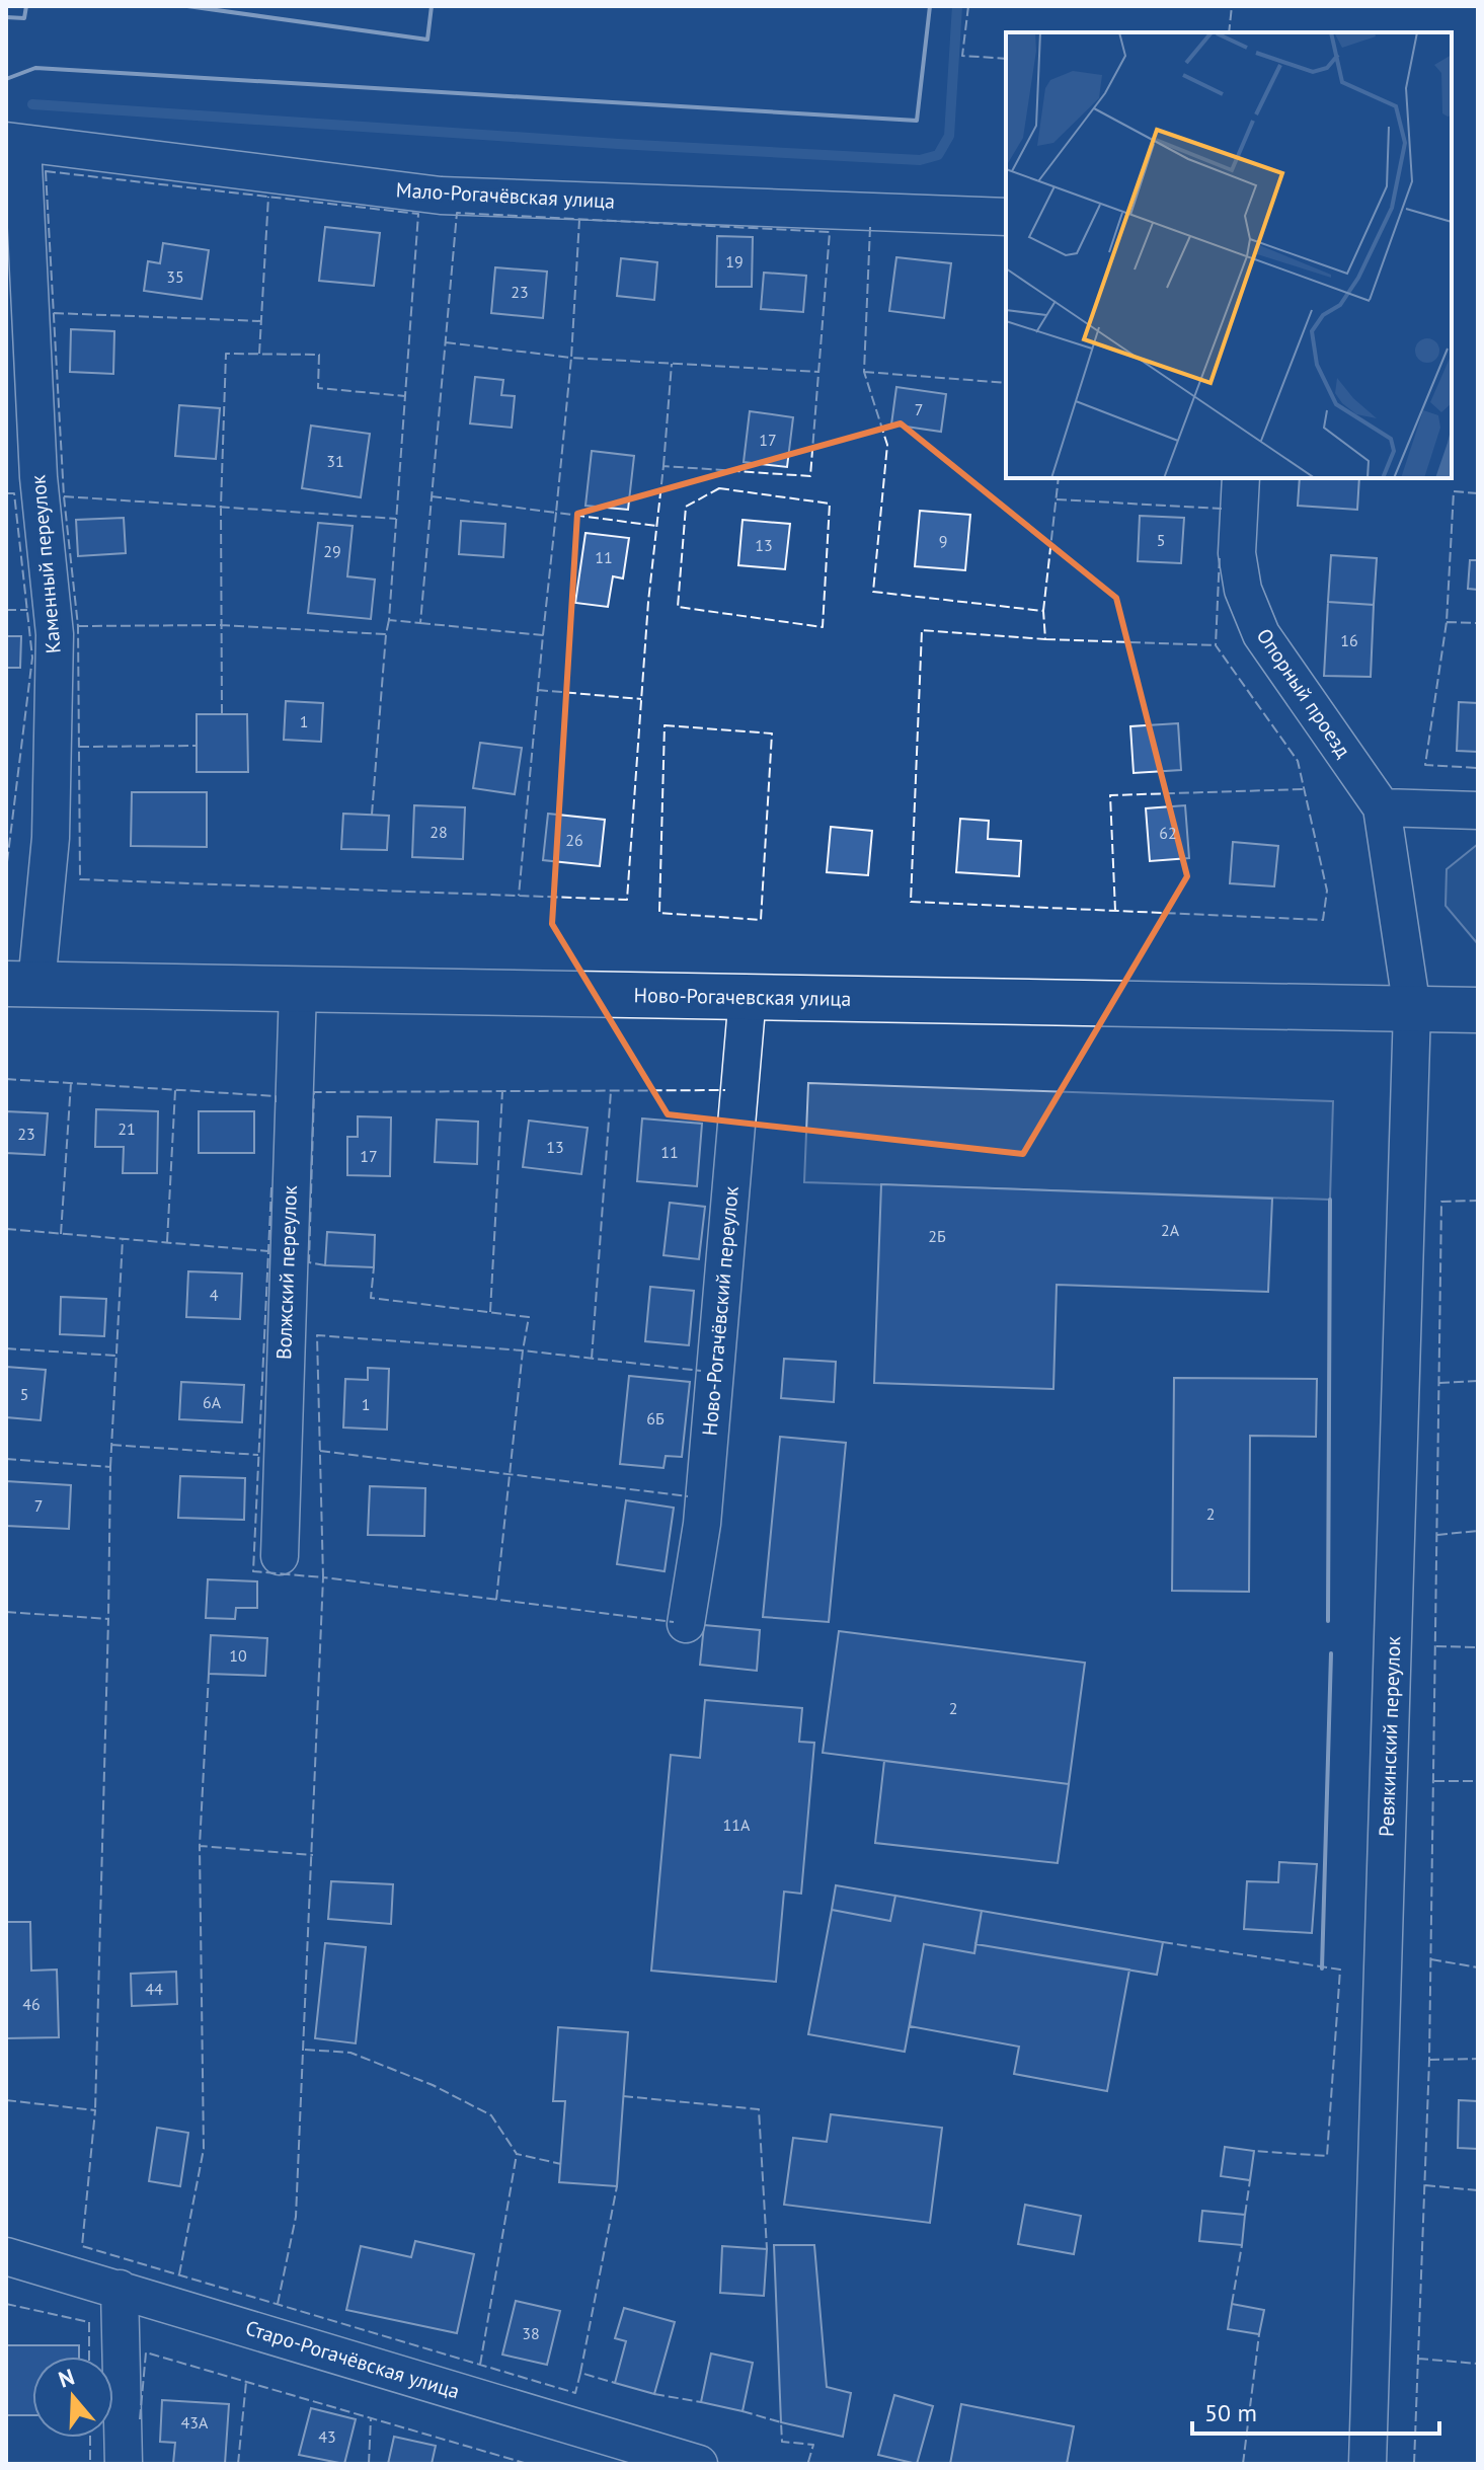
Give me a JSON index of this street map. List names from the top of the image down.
{
  "streets": {
    "main road": ["Ново-Рогачевская улица"],
    "street": [
      "Мало-Рогачёвская улица",
      "Каменный переулок",
      "Опорный проезд",
      "Волжский переулок",
      "Ново-Рогачёвский переулок",
      "Ревякинский переулок",
      "Старо-Рогачёвская улица"
    ]
  },
  "crossings": [
    ["Мало-Рогачёвская улица", "Каменный переулок"],
    ["Каменный переулок", "Ново-Рогачевская улица"],
    ["Опорный проезд", "Ревякинский переулок"],
    ["Ново-Рогачевская улица", "Волжский переулок"],
    ["Ново-Рогачевская улица", "Ново-Рогачёвский переулок"],
    ["Ново-Рогачевская улица", "Ревякинский переулок"]
  ],
  "house_numbers": [
    "19",
    "35",
    "23",
    "7",
    "17",
    "31",
    "5",
    "9",
    "13",
    "29",
    "11",
    "16",
    "1",
    "28",
    "62",
    "26",
    "21",
    "23",
    "13",
    "11",
    "17",
    "2А",
    "2Б",
    "4",
    "5",
    "6А",
    "1",
    "6Б",
    "7",
    "2",
    "10",
    "2",
    "11А",
    "44",
    "46",
    "38",
    "43А",
    "43"
  ],
  "scale_bar": "50 m",
  "north": "top"
}
